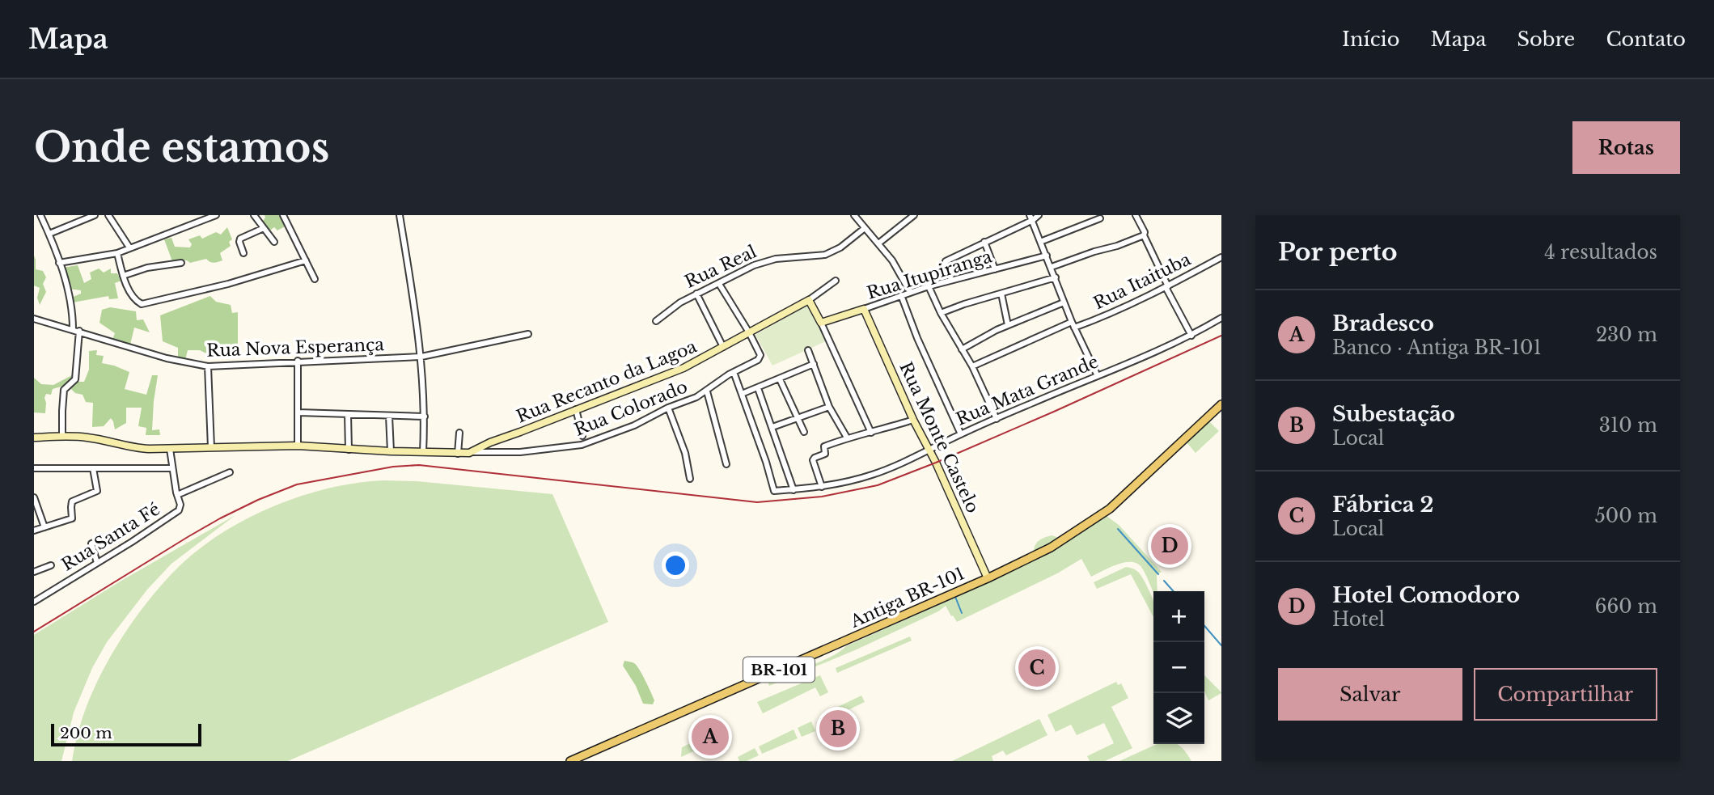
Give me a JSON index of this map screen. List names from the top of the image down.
{
  "streets": {
    "main road": ["Antiga BR-101", "BR-101"],
    "street": [
      "Rua Real",
      "Rua Itupiranga",
      "Rua Itaituba",
      "Rua Nova Esperança",
      "Rua Recanto da Lagoa",
      "Rua Mata Grande",
      "Rua Colorado",
      "Rua Monte Castelo",
      "Rua Santa Fé"
    ]
  },
  "crossings": [
    ["Rua Itupiranga", "Rua Monte Castelo"],
    ["Rua Recanto da Lagoa", "Rua Colorado"],
    ["Rua Mata Grande", "Rua Monte Castelo"],
    ["Rua Monte Castelo", "Antiga BR-101"]
  ],
  "scale_bar": "200 m",
  "page": {
    "header": "Mapa",
    "nav": [
      "Início",
      "Mapa",
      "Sobre",
      "Contato"
    ],
    "buttons": [
      "Rotas",
      ["Salvar", "Compartilhar"]
    ],
    "title": "Onde estamos",
    "heading": ["Por perto", "4 resultados"],
    "list": [
      {
        "mark": "A",
        "name": "Bradesco",
        "note": "Banco · Antiga BR-101",
        "value": "230 m"
      },
      {
        "mark": "B",
        "name": "Subestação",
        "note": "Local",
        "value": "310 m"
      },
      {
        "mark": "C",
        "name": "Fábrica 2",
        "note": "Local",
        "value": "500 m"
      },
      {
        "mark": "D",
        "name": "Hotel Comodoro",
        "note": "Hotel",
        "value": "660 m"
      }
    ],
    "pins": [
      "D",
      "C",
      "B",
      "A"
    ],
    "map_buttons": ["+", "−"],
    "scale": "200 m"
  }
}
